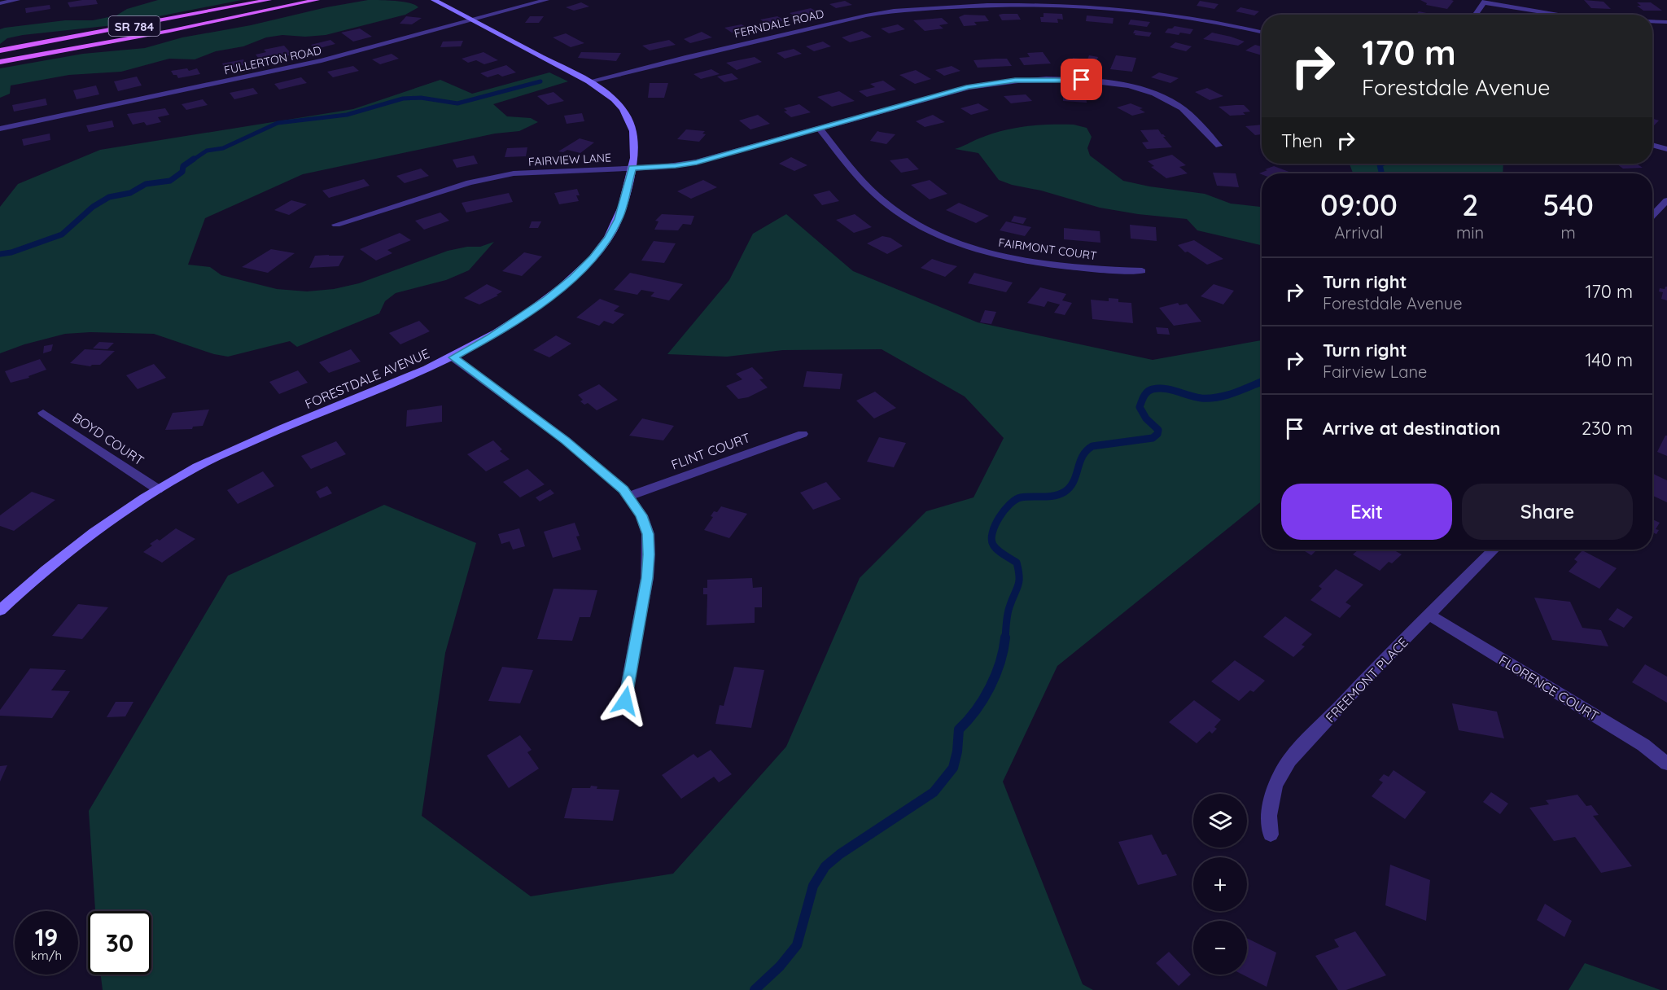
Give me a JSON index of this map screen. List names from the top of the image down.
{
  "streets": {
    "main road": ["SR 784"],
    "street": [
      "FERNDALE ROAD",
      "FULLERTON ROAD",
      "FAIRVIEW LANE",
      "FAIRMONT COURT",
      "FORESTDALE AVENUE",
      "BOYD COURT",
      "FLINT COURT",
      "FREEMONT PLACE",
      "FLORENCE COURT"
    ]
  },
  "crossings": [
    ["FERNDALE ROAD", "FORESTDALE AVENUE"],
    ["FULLERTON ROAD", "FORESTDALE AVENUE"],
    ["FAIRVIEW LANE", "FAIRMONT COURT"],
    ["FAIRVIEW LANE", "FORESTDALE AVENUE"],
    ["FORESTDALE AVENUE", "BOYD COURT"],
    ["FREEMONT PLACE", "FLORENCE COURT"]
  ],
  "page": {
    "turn": ["170 m", "Forestdale Avenue"],
    "then": "Then",
    "eta": [
      "09:00",
      "Arrival",
      "2",
      "min",
      "540",
      "m"
    ],
    "list": [
      {
        "name": "Turn right",
        "note": "Forestdale Avenue",
        "value": "170 m"
      },
      {
        "name": "Turn right",
        "note": "Fairview Lane",
        "value": "140 m"
      },
      {
        "name": "Arrive at destination",
        "value": "230 m"
      }
    ],
    "buttons": ["Exit", "Share"],
    "map_buttons": ["+", "−"],
    "speed": "19 km/h",
    "limit": "30"
  }
}
